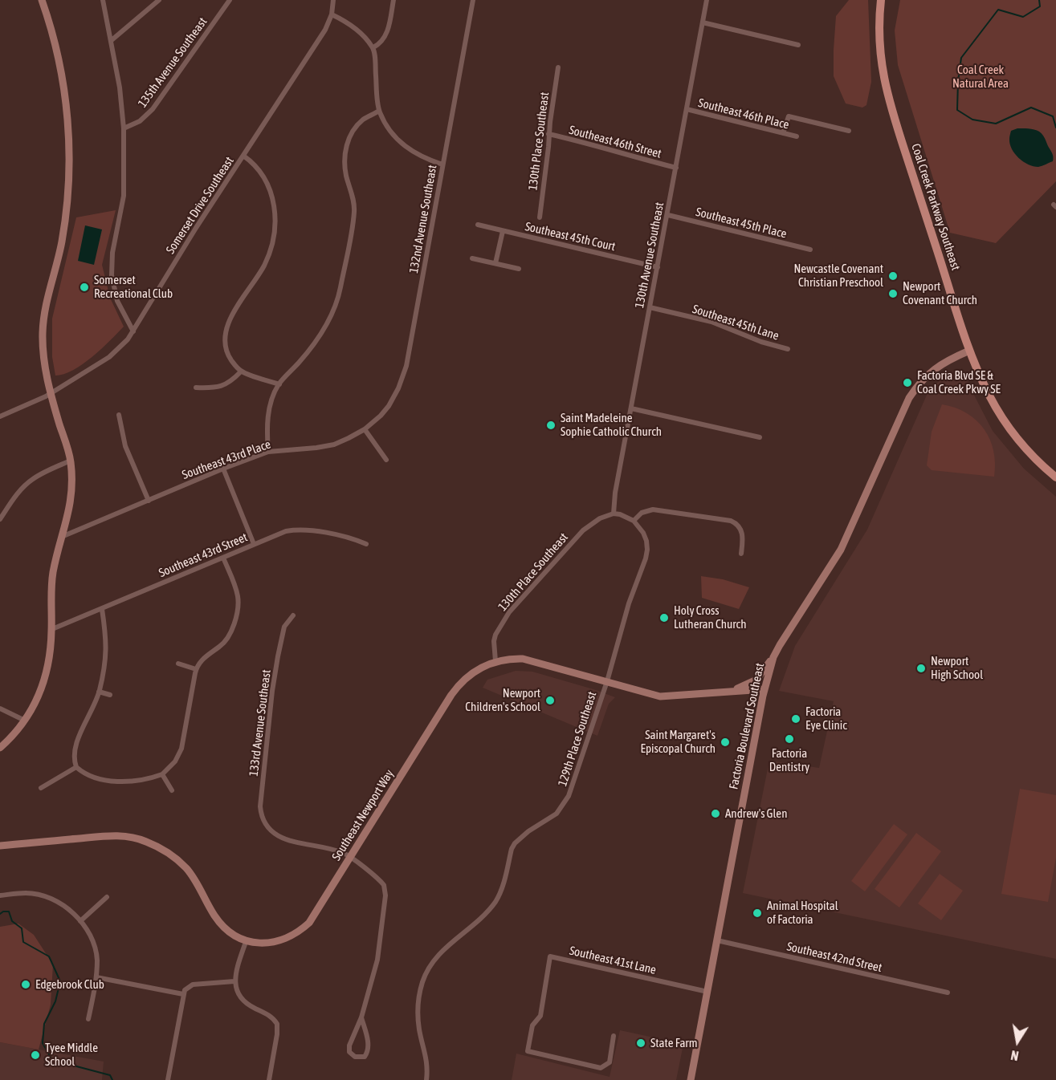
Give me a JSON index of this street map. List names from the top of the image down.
{
  "streets": {
    "main road": ["Coal Creek Parkway Southeast", "Factoria Boulevard Southeast", "Southeast Newport Way"],
    "street": [
      "135th Avenue Southeast",
      "Southeast 46th Place",
      "130th Place Southeast",
      "Southeast 46th Street",
      "Somerset Drive Southeast",
      "132nd Avenue Southeast",
      "Southeast 45th Place",
      "Southeast 45th Court",
      "130th Avenue Southeast",
      "Southeast 45th Lane",
      "Southeast 43rd Place",
      "Southeast 43rd Street",
      "133rd Avenue Southeast",
      "129th Place Southeast",
      "Southeast 42nd Street",
      "Southeast 41st Lane"
    ]
  },
  "crossings": [
    ["Southeast 46th Place", "130th Avenue Southeast"],
    ["130th Place Southeast", "Southeast 46th Street"],
    ["130th Place Southeast", "130th Avenue Southeast"],
    ["130th Place Southeast", "Southeast Newport Way"],
    ["Southeast 46th Street", "130th Avenue Southeast"],
    ["Coal Creek Parkway Southeast", "Factoria Boulevard Southeast"],
    ["132nd Avenue Southeast", "Southeast 43rd Place"],
    ["Southeast 45th Place", "130th Avenue Southeast"],
    ["Southeast 45th Court", "130th Avenue Southeast"],
    ["130th Avenue Southeast", "Southeast 45th Lane"],
    ["133rd Avenue Southeast", "Southeast Newport Way"],
    ["Factoria Boulevard Southeast", "Southeast Newport Way"],
    ["Factoria Boulevard Southeast", "Southeast 42nd Street"],
    ["Factoria Boulevard Southeast", "Southeast 41st Lane"],
    ["129th Place Southeast", "Southeast Newport Way"]
  ],
  "parks": ["Coal Creek Natural Area"],
  "places": [
    "Newcastle Covenant Christian Preschool",
    "Somerset Recreational Club",
    "Newport Covenant Church",
    "Factoria Blvd SE & Coal Creek Pkwy SE",
    "Saint Madeleine Sophie Catholic Church",
    "Holy Cross Lutheran Church",
    "Newport High School",
    "Newport Children's School",
    "Factoria Eye Clinic",
    "Factoria Dentistry",
    "Saint Margaret's Episcopal Church",
    "Andrew's Glen",
    "Animal Hospital of Factoria",
    "Edgebrook Club",
    "State Farm",
    "Tyee Middle School"
  ],
  "north": "bottom"
}
